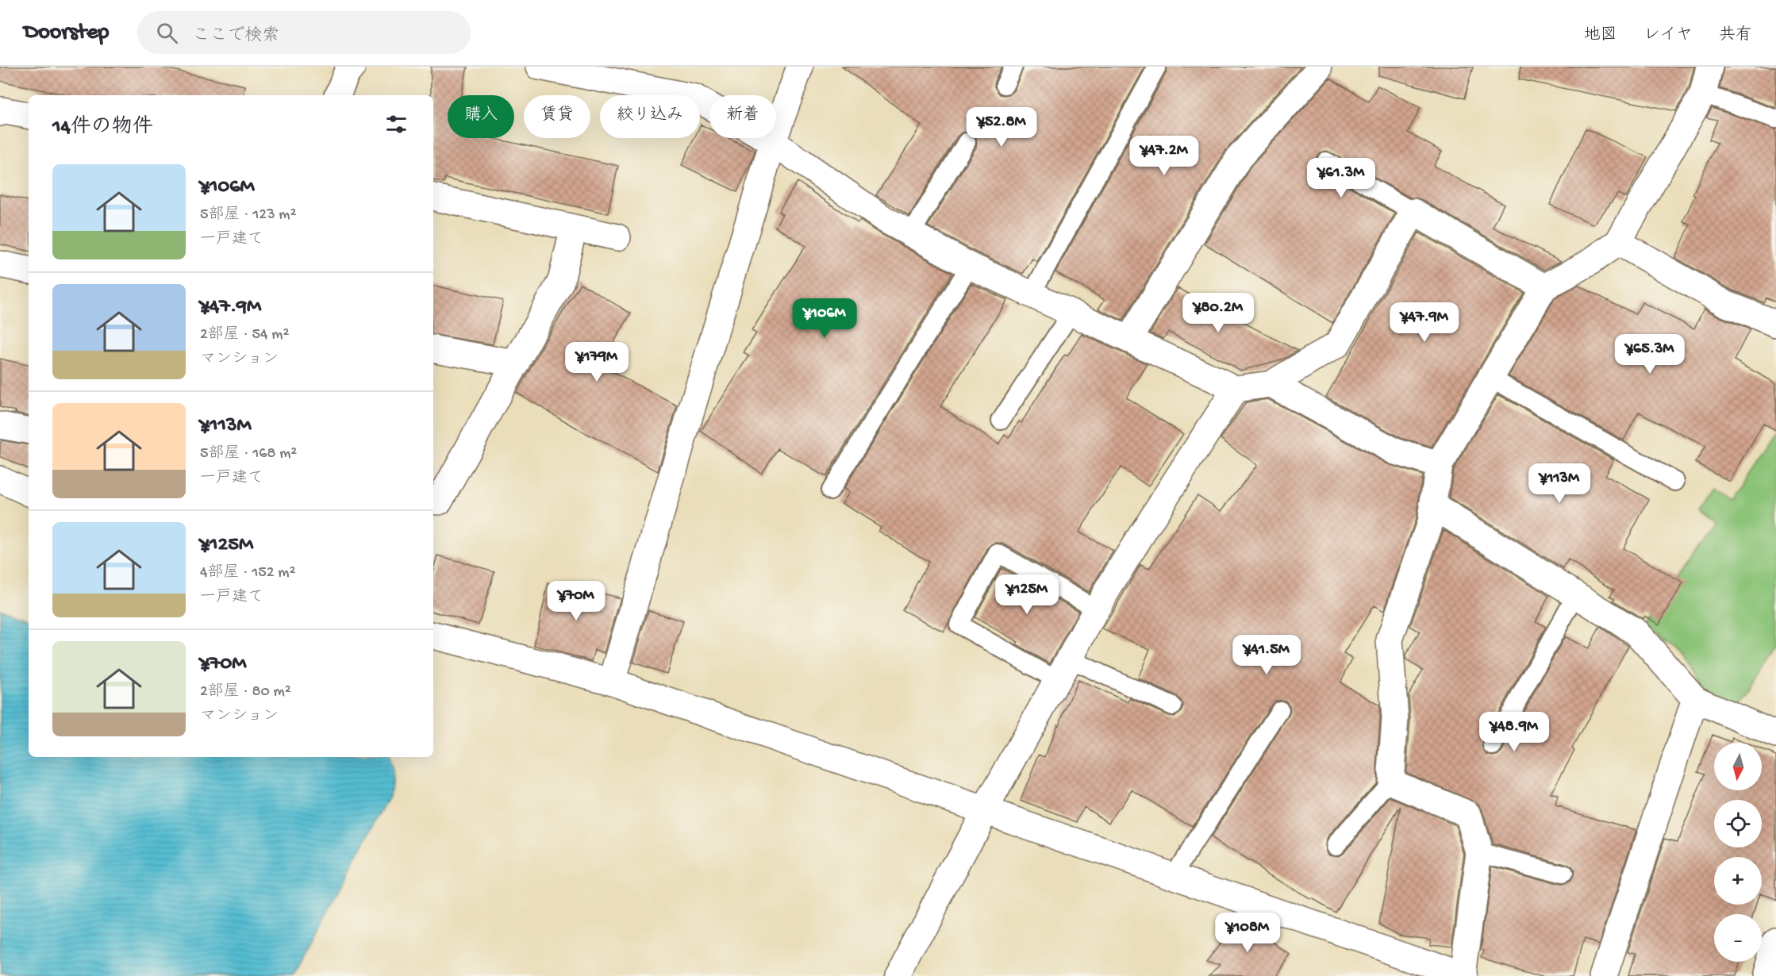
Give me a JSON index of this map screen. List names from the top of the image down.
{
  "north": "bottom",
  "page": {
    "header": "Doorstep",
    "search": "ここで検索",
    "nav": ["地図", "レイヤ", "共有"],
    "chip": [
      "購入",
      "賃貸",
      "絞り込み",
      "新着"
    ],
    "heading": "14件の物件",
    "price": [
      "¥52.8M",
      "¥47.2M",
      "¥61.3M",
      "¥80.2M",
      "¥106M",
      "¥47.9M",
      "¥65.3M",
      "¥179M",
      "¥113M",
      "¥125M",
      "¥70M",
      "¥41.5M",
      "¥48.9M",
      "¥108M"
    ],
    "list": [
      {
        "name": "¥106M",
        "note": "5部屋 · 123 m² · 一戸建て"
      },
      {
        "name": "¥47.9M",
        "note": "2部屋 · 54 m² · マンション"
      },
      {
        "name": "¥113M",
        "note": "5部屋 · 168 m² · 一戸建て"
      },
      {
        "name": "¥125M",
        "note": "4部屋 · 152 m² · 一戸建て"
      },
      {
        "name": "¥70M",
        "note": "2部屋 · 80 m² · マンション"
      }
    ],
    "map_buttons": ["+", "−"]
  }
}
